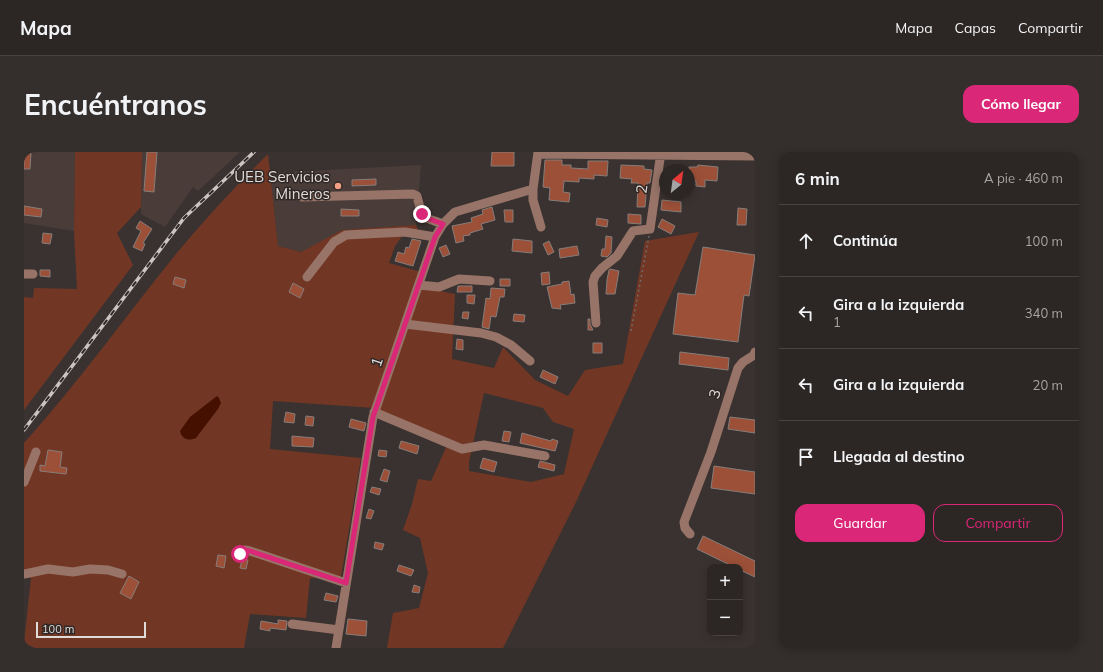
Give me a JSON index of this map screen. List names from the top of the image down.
{
  "streets": {
    "street": ["2", "1", "3"]
  },
  "places": ["UEB Servicios Mineros"],
  "scale_bar": "100 m",
  "north": "top right",
  "page": {
    "header": "Mapa",
    "nav": ["Mapa", "Capas", "Compartir"],
    "buttons": [
      "Cómo llegar",
      ["Guardar", "Compartir"]
    ],
    "title": "Encuéntranos",
    "heading": ["6 min", "A pie · 460 m"],
    "list": [
      ["Continúa", "100 m"],
      ["Gira a la izquierda", "1", "340 m"],
      ["Gira a la izquierda", "20 m"],
      "Llegada al destino"
    ],
    "map_buttons": ["+", "−"],
    "scale": "100 m"
  }
}
